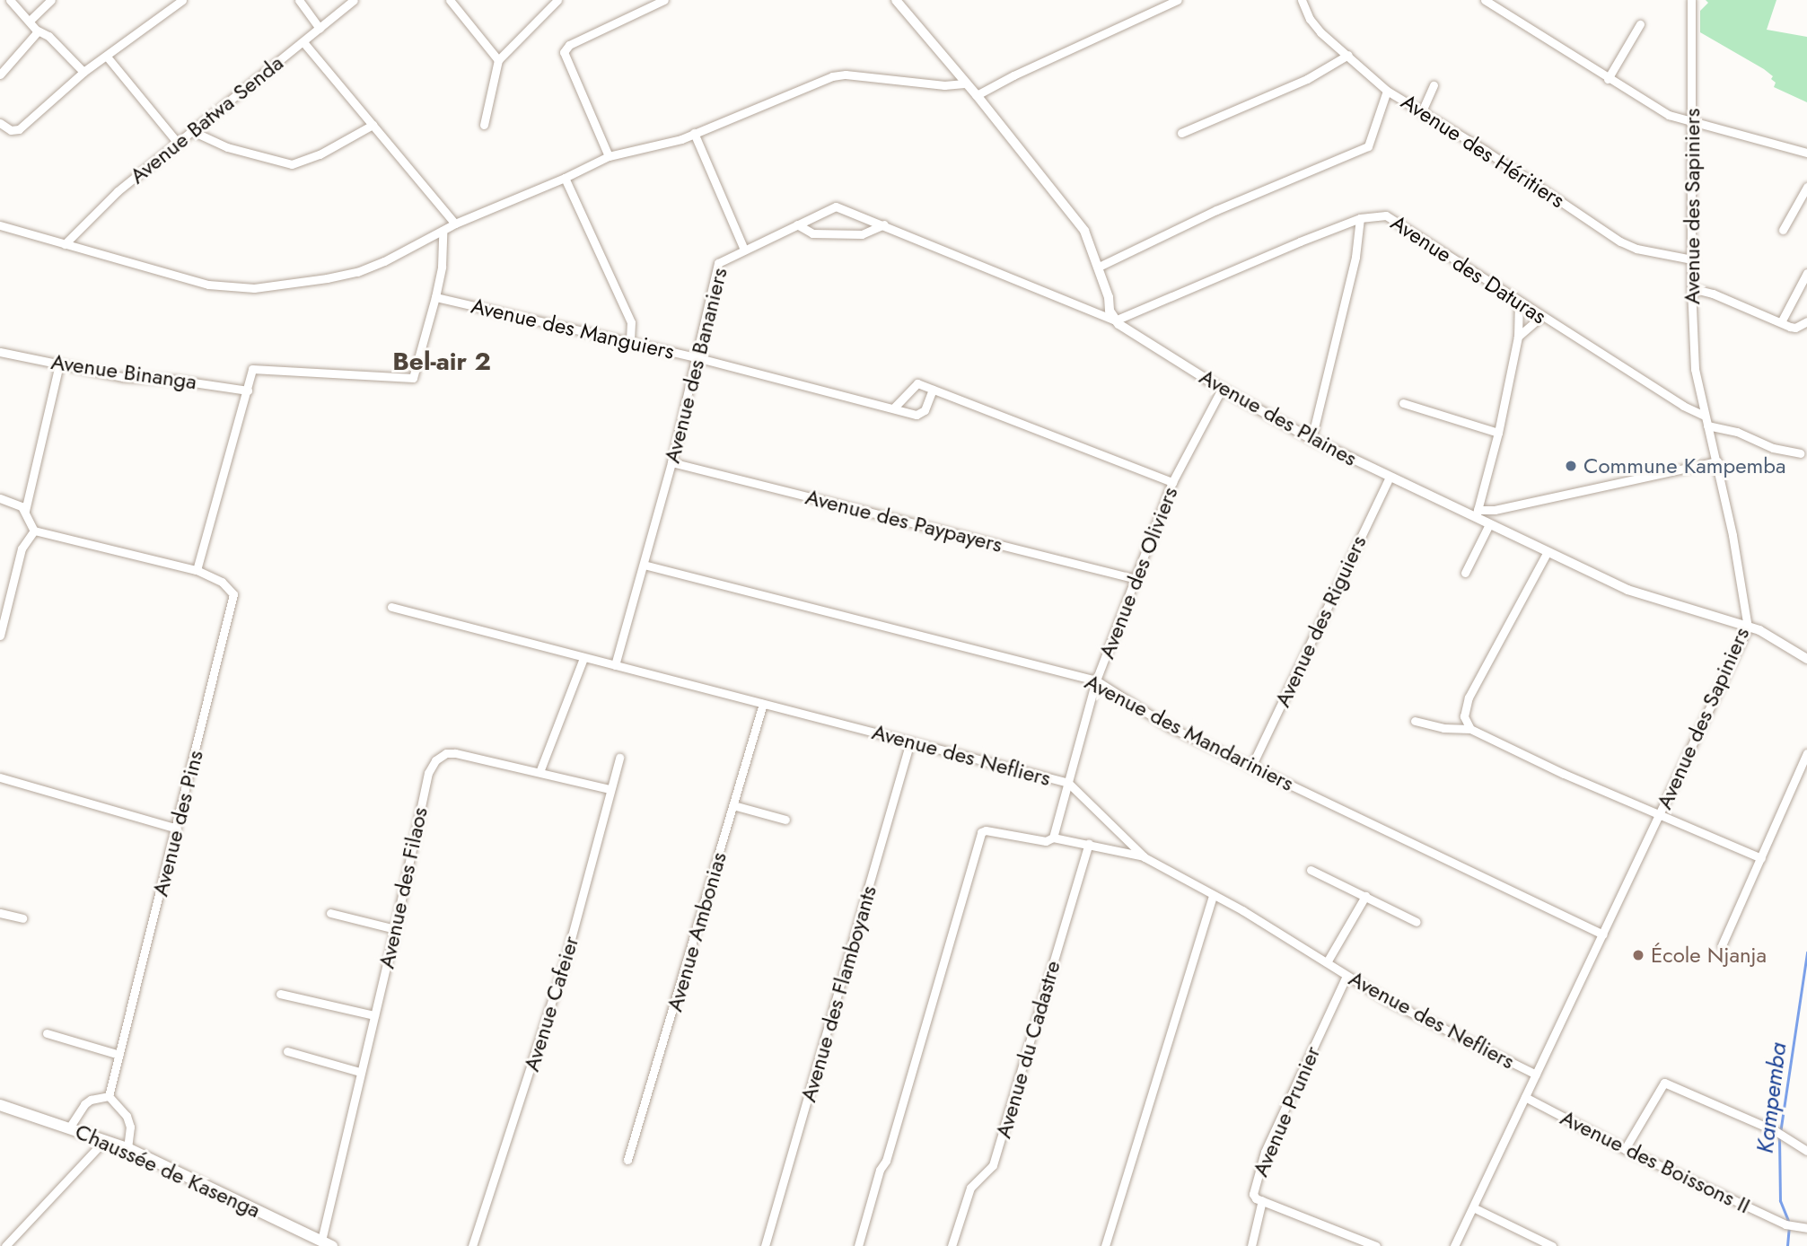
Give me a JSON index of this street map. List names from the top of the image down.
{
  "streets": {
    "main road": ["Chaussée de Kasenga"],
    "street": [
      "Avenue Batwa Senda",
      "Avenue des Héritiers",
      "Avenue des Sapiniers",
      "Avenue des Daturas",
      "Avenue des Manguiers",
      "Avenue des Bananiers",
      "Avenue Binanga",
      "Avenue des Plaines",
      "Avenue des Paypayers",
      "Avenue des Oliviers",
      "Avenue des Riguiers",
      "Avenue des Mandariniers",
      "Avenue des Nefliers",
      "Avenue des Pins",
      "Avenue des Filaos",
      "Avenue Ambonias",
      "Avenue des Flamboyants",
      "Avenue Cafeier",
      "Avenue du Cadastre",
      "Avenue Prunier",
      "Avenue des Boissons II"
    ]
  },
  "crossings": [
    ["Avenue des Héritiers", "Avenue des Sapiniers"],
    ["Avenue des Sapiniers", "Avenue des Daturas"],
    ["Avenue des Sapiniers", "Avenue des Plaines"],
    ["Avenue des Sapiniers", "Avenue des Mandariniers"],
    ["Avenue des Sapiniers", "Avenue des Nefliers"],
    ["Avenue des Sapiniers", "Avenue des Boissons II"],
    ["Avenue des Daturas", "Avenue des Bananiers"],
    ["Avenue des Daturas", "Avenue des Plaines"],
    ["Avenue des Manguiers", "Avenue des Bananiers"],
    ["Avenue des Bananiers", "Avenue des Plaines"],
    ["Avenue des Bananiers", "Avenue des Paypayers"],
    ["Avenue des Bananiers", "Avenue des Mandariniers"],
    ["Avenue des Bananiers", "Avenue des Nefliers"],
    ["Avenue des Plaines", "Avenue des Oliviers"],
    ["Avenue des Plaines", "Avenue des Riguiers"],
    ["Avenue des Paypayers", "Avenue des Oliviers"],
    ["Avenue des Oliviers", "Avenue des Mandariniers"],
    ["Avenue des Oliviers", "Avenue des Nefliers"],
    ["Avenue des Riguiers", "Avenue des Mandariniers"],
    ["Avenue des Nefliers", "Avenue Ambonias"],
    ["Avenue des Nefliers", "Avenue des Flamboyants"],
    ["Avenue des Nefliers", "Avenue Prunier"],
    ["Avenue des Filaos", "Chaussée de Kasenga"]
  ],
  "districts": ["Bel-air 2"],
  "water": ["Kampemba"],
  "places": ["Commune Kampemba", "École Njanja"]
}
